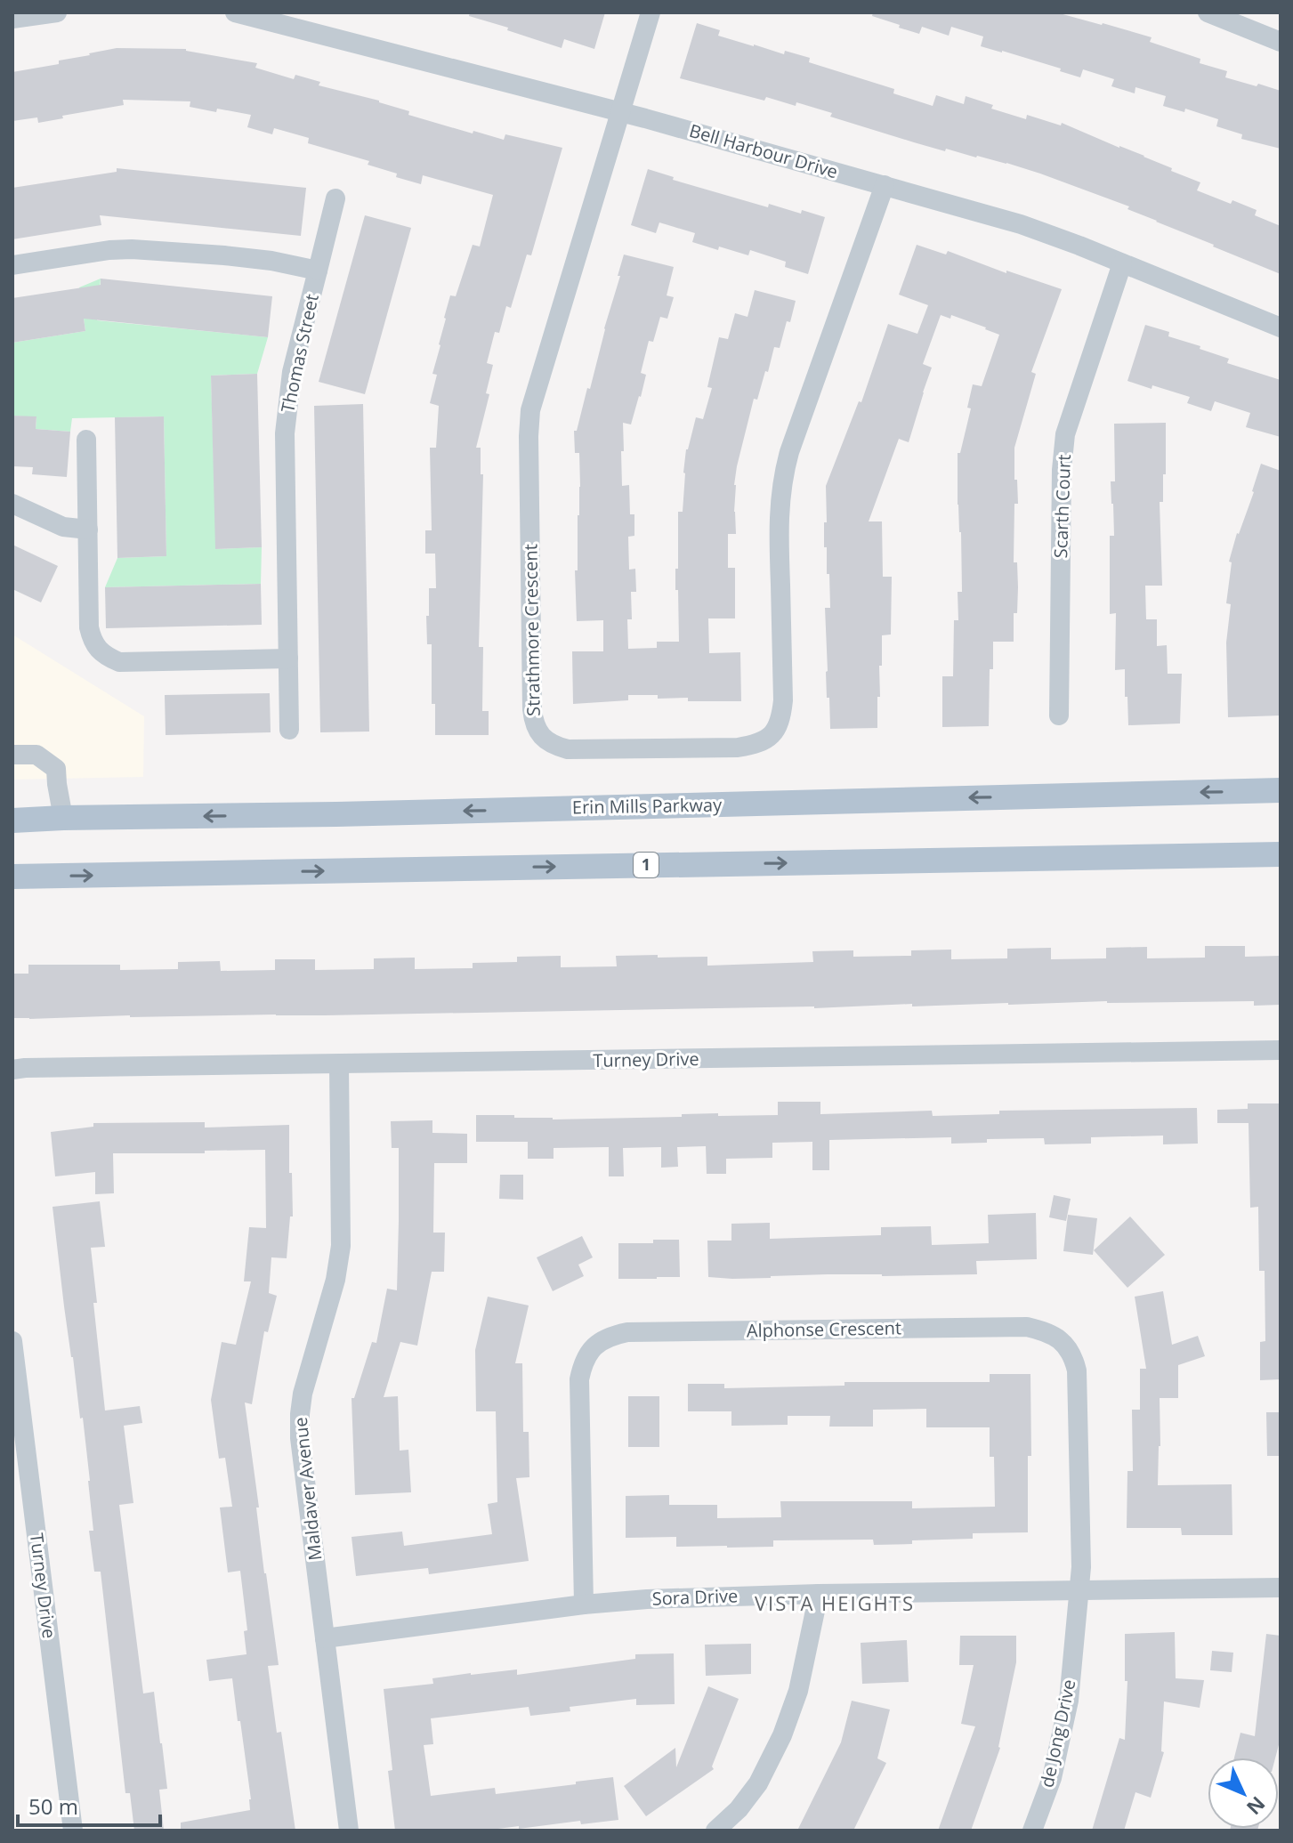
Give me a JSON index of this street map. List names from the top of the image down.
{
  "streets": {
    "main road": ["Erin Mills Parkway", "1"],
    "street": [
      "Bell Harbour Drive",
      "Thomas Street",
      "Scarth Court",
      "Strathmore Crescent",
      "Turney Drive",
      "Alphonse Crescent",
      "Maldaver Avenue",
      "Sora Drive",
      "de Jong Drive"
    ]
  },
  "crossings": [
    ["Bell Harbour Drive", "Scarth Court"],
    ["Bell Harbour Drive", "Strathmore Crescent"],
    ["Turney Drive", "Maldaver Avenue"],
    ["Alphonse Crescent", "Sora Drive"],
    ["Alphonse Crescent", "de Jong Drive"],
    ["Maldaver Avenue", "Sora Drive"],
    ["Sora Drive", "de Jong Drive"]
  ],
  "districts": ["VISTA HEIGHTS"],
  "scale_bar": "50 m",
  "north": "bottom right"
}
